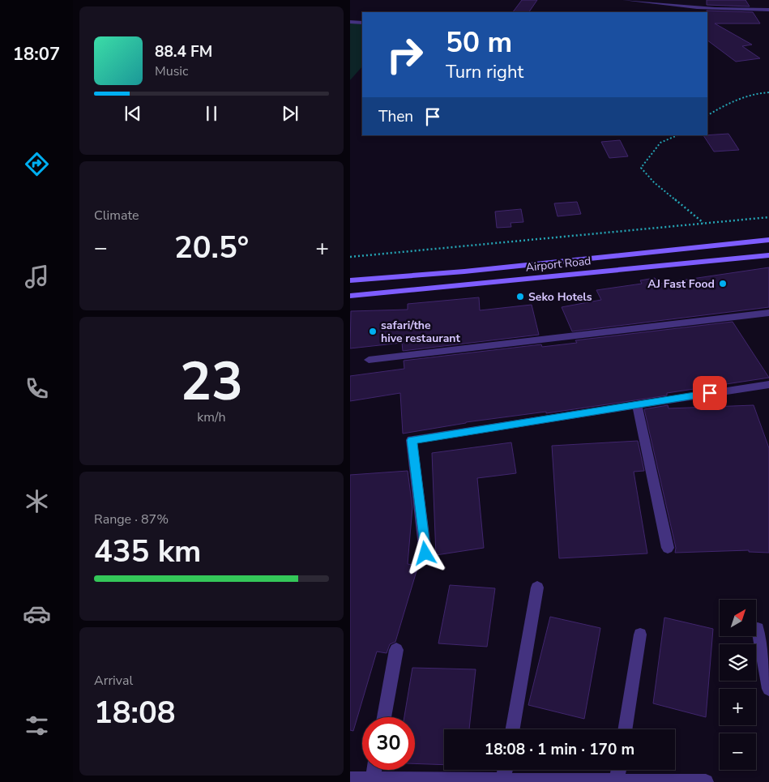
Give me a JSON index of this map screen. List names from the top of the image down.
{
  "streets": {
    "main road": ["Airport Road"]
  },
  "places": ["AJ Fast Food", "Seko Hotels", "safari/the hive restaurant"],
  "north": "top right",
  "page": {
    "tabs": "18:07",
    "turn": ["50 m", "Turn right"],
    "song": ["88.4 FM", "Music"],
    "then": "Then",
    "tile": [
      "Climate",
      ["23", "km/h"],
      ["Range · 87%", "435 km"],
      ["Arrival", "18:08"]
    ],
    "heat": ["−", "20.5°", "+"],
    "map_buttons": ["+", "−"],
    "limit": "30",
    "trip": "18:08 · 1 min · 170 m"
  }
}
